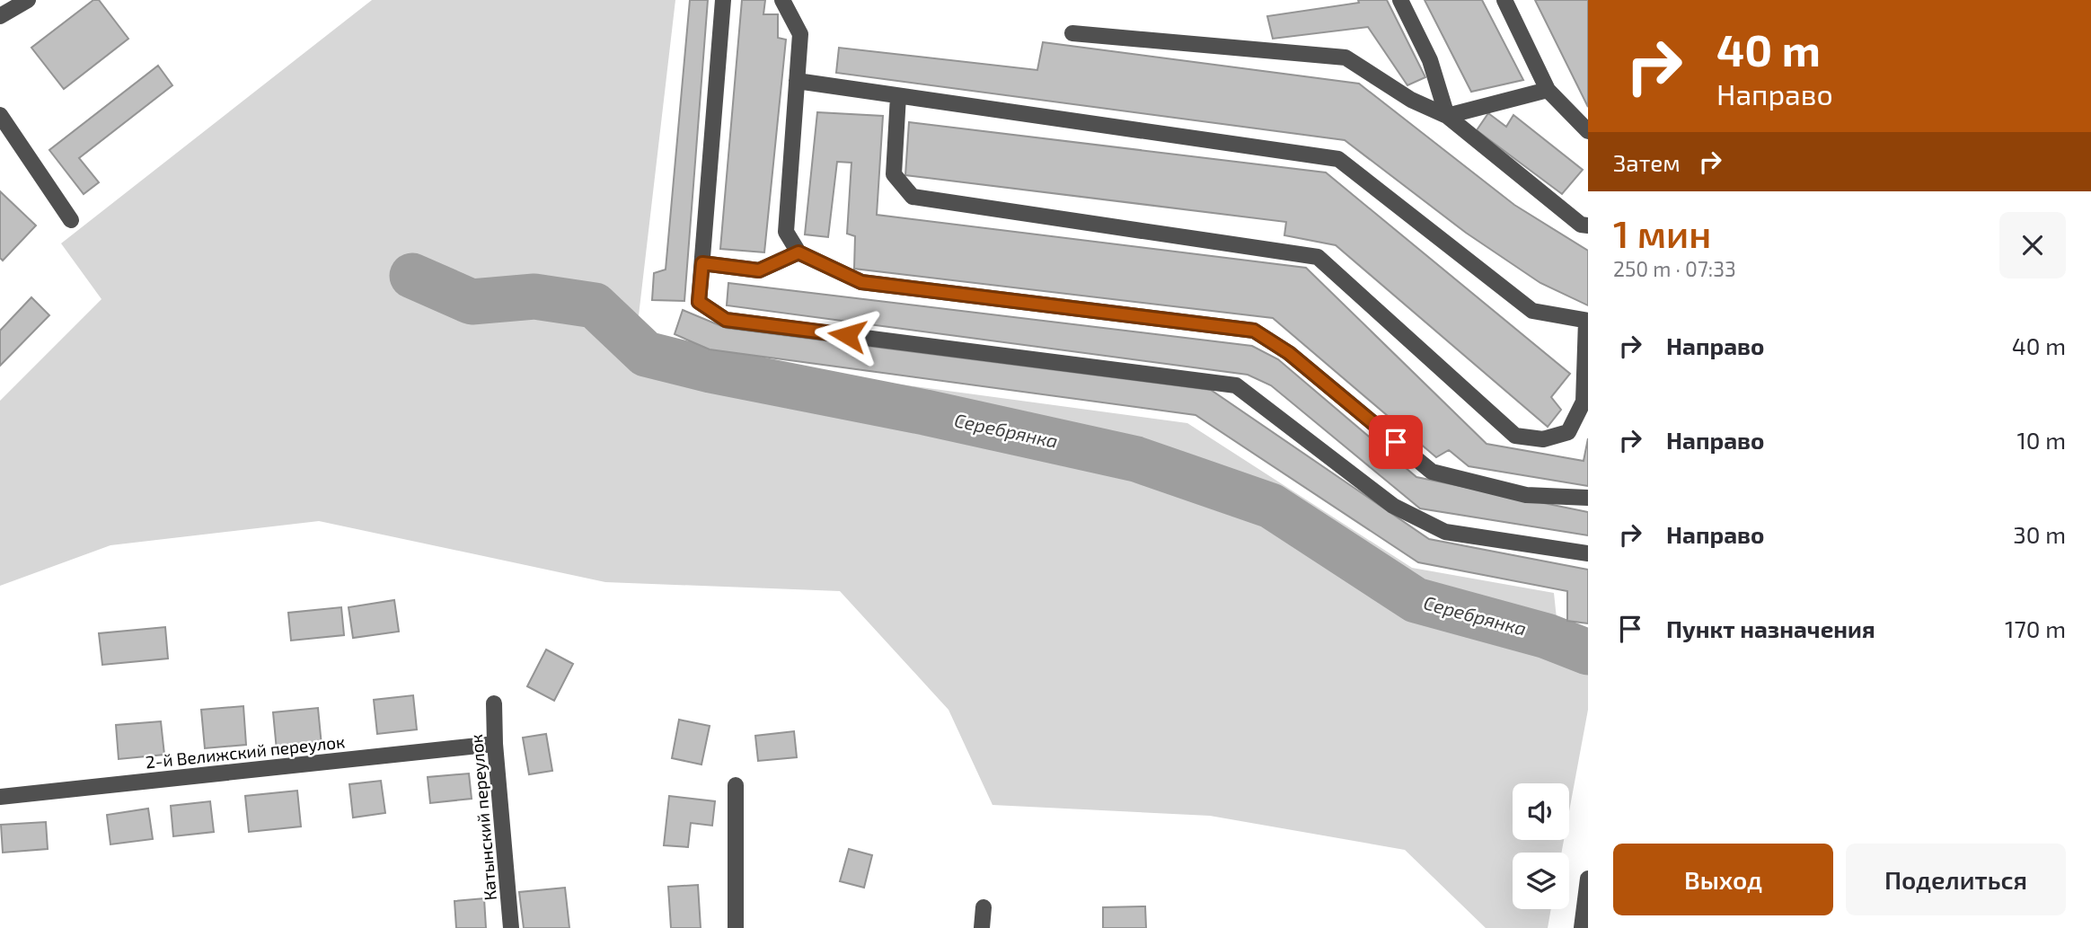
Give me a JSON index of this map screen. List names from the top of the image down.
{
  "streets": {
    "street": ["2-й Велижский переулок", "Катынский переулок"]
  },
  "crossings": [
    ["2-й Велижский переулок", "Катынский переулок"]
  ],
  "water": ["Серебрянка"],
  "page": {
    "turn": ["40 m", "Направо"],
    "then": "Затем",
    "heading": ["1 мин", "250 m · 07:33"],
    "list": [
      {
        "name": "Направо",
        "value": "40 m"
      },
      {
        "name": "Направо",
        "value": "10 m"
      },
      {
        "name": "Направо",
        "value": "30 m"
      },
      {
        "name": "Пункт назначения",
        "value": "170 m"
      }
    ],
    "buttons": ["Выход", "Поделиться"]
  }
}
